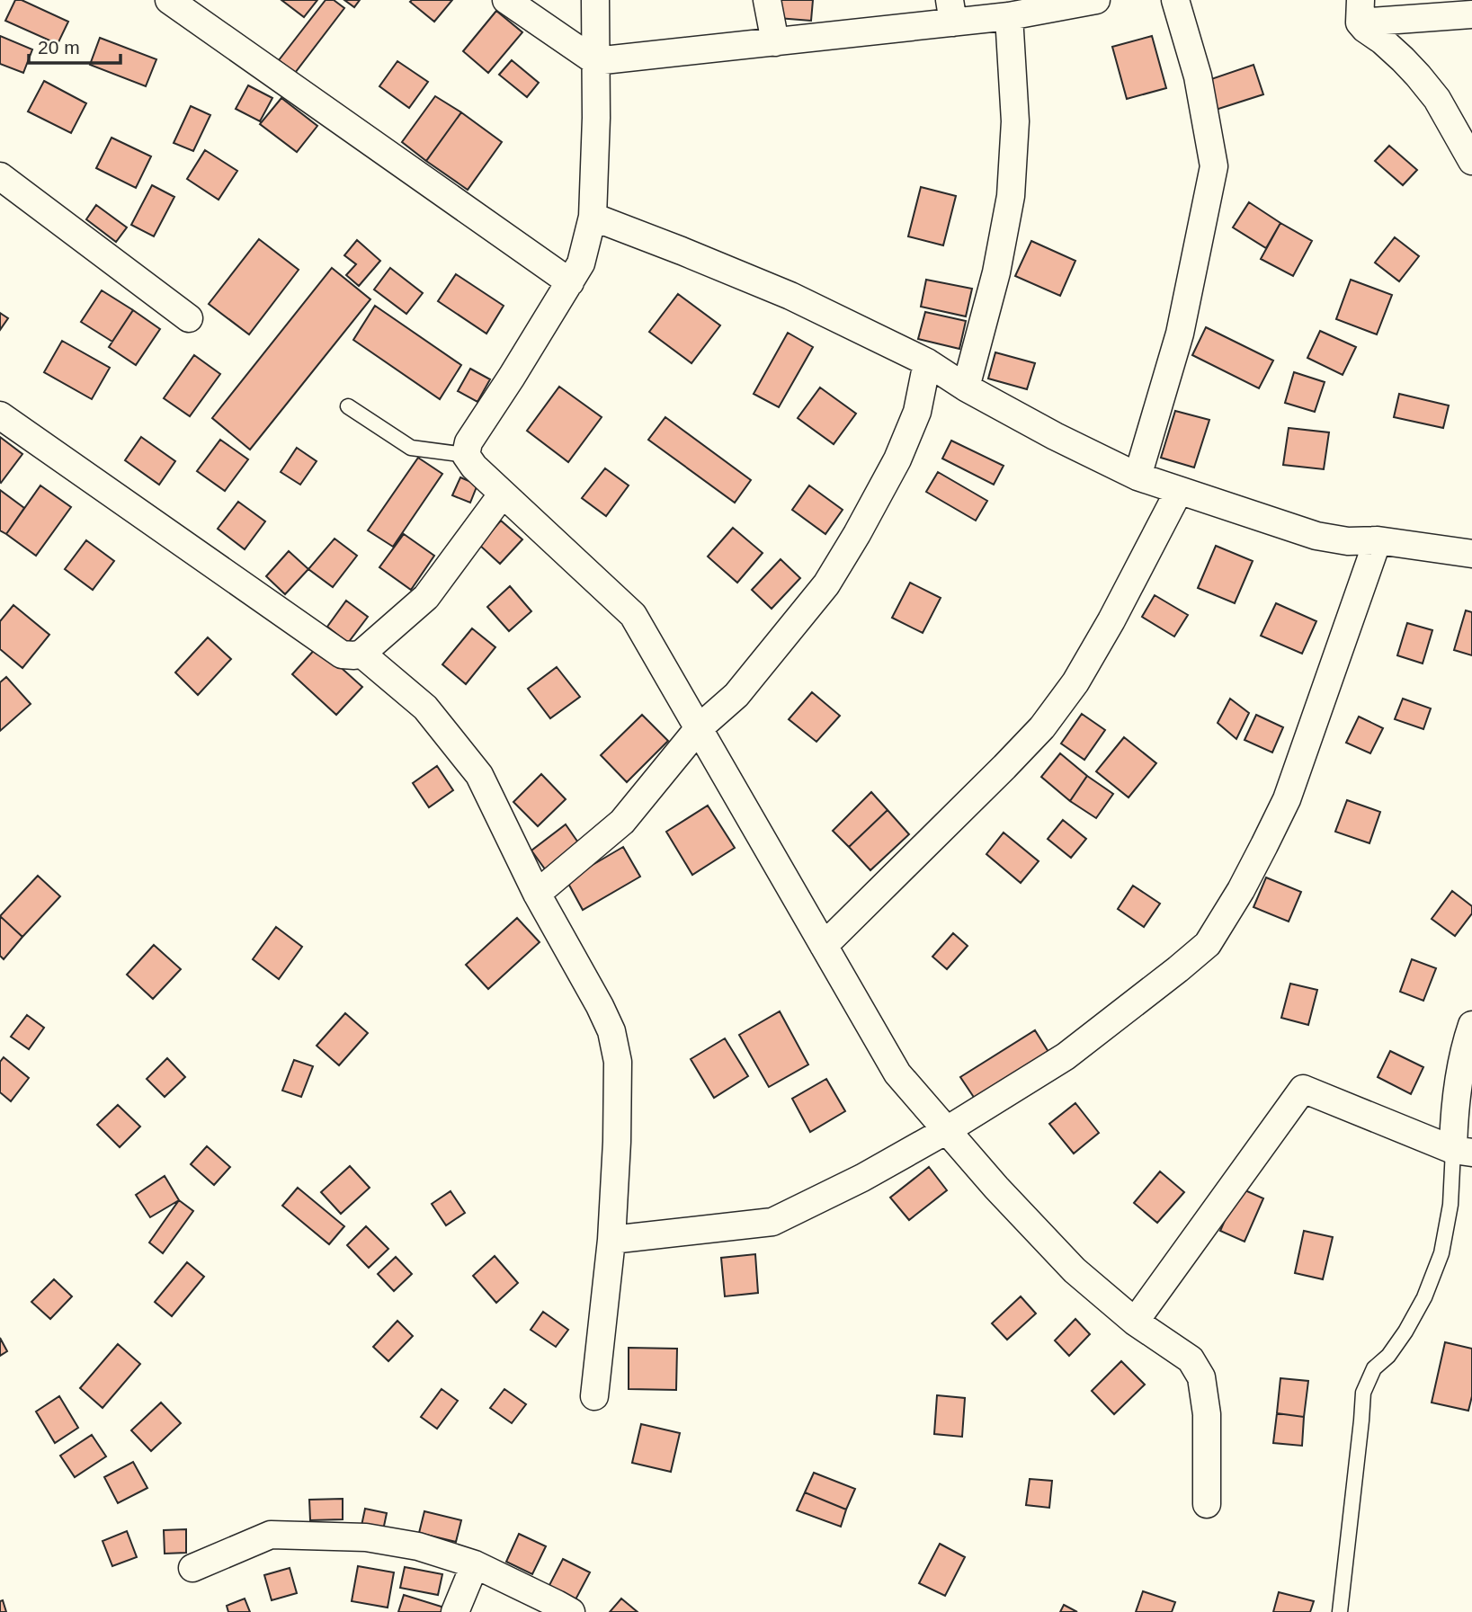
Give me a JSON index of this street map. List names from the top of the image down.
{
  "scale_bar": "20 m"
}
